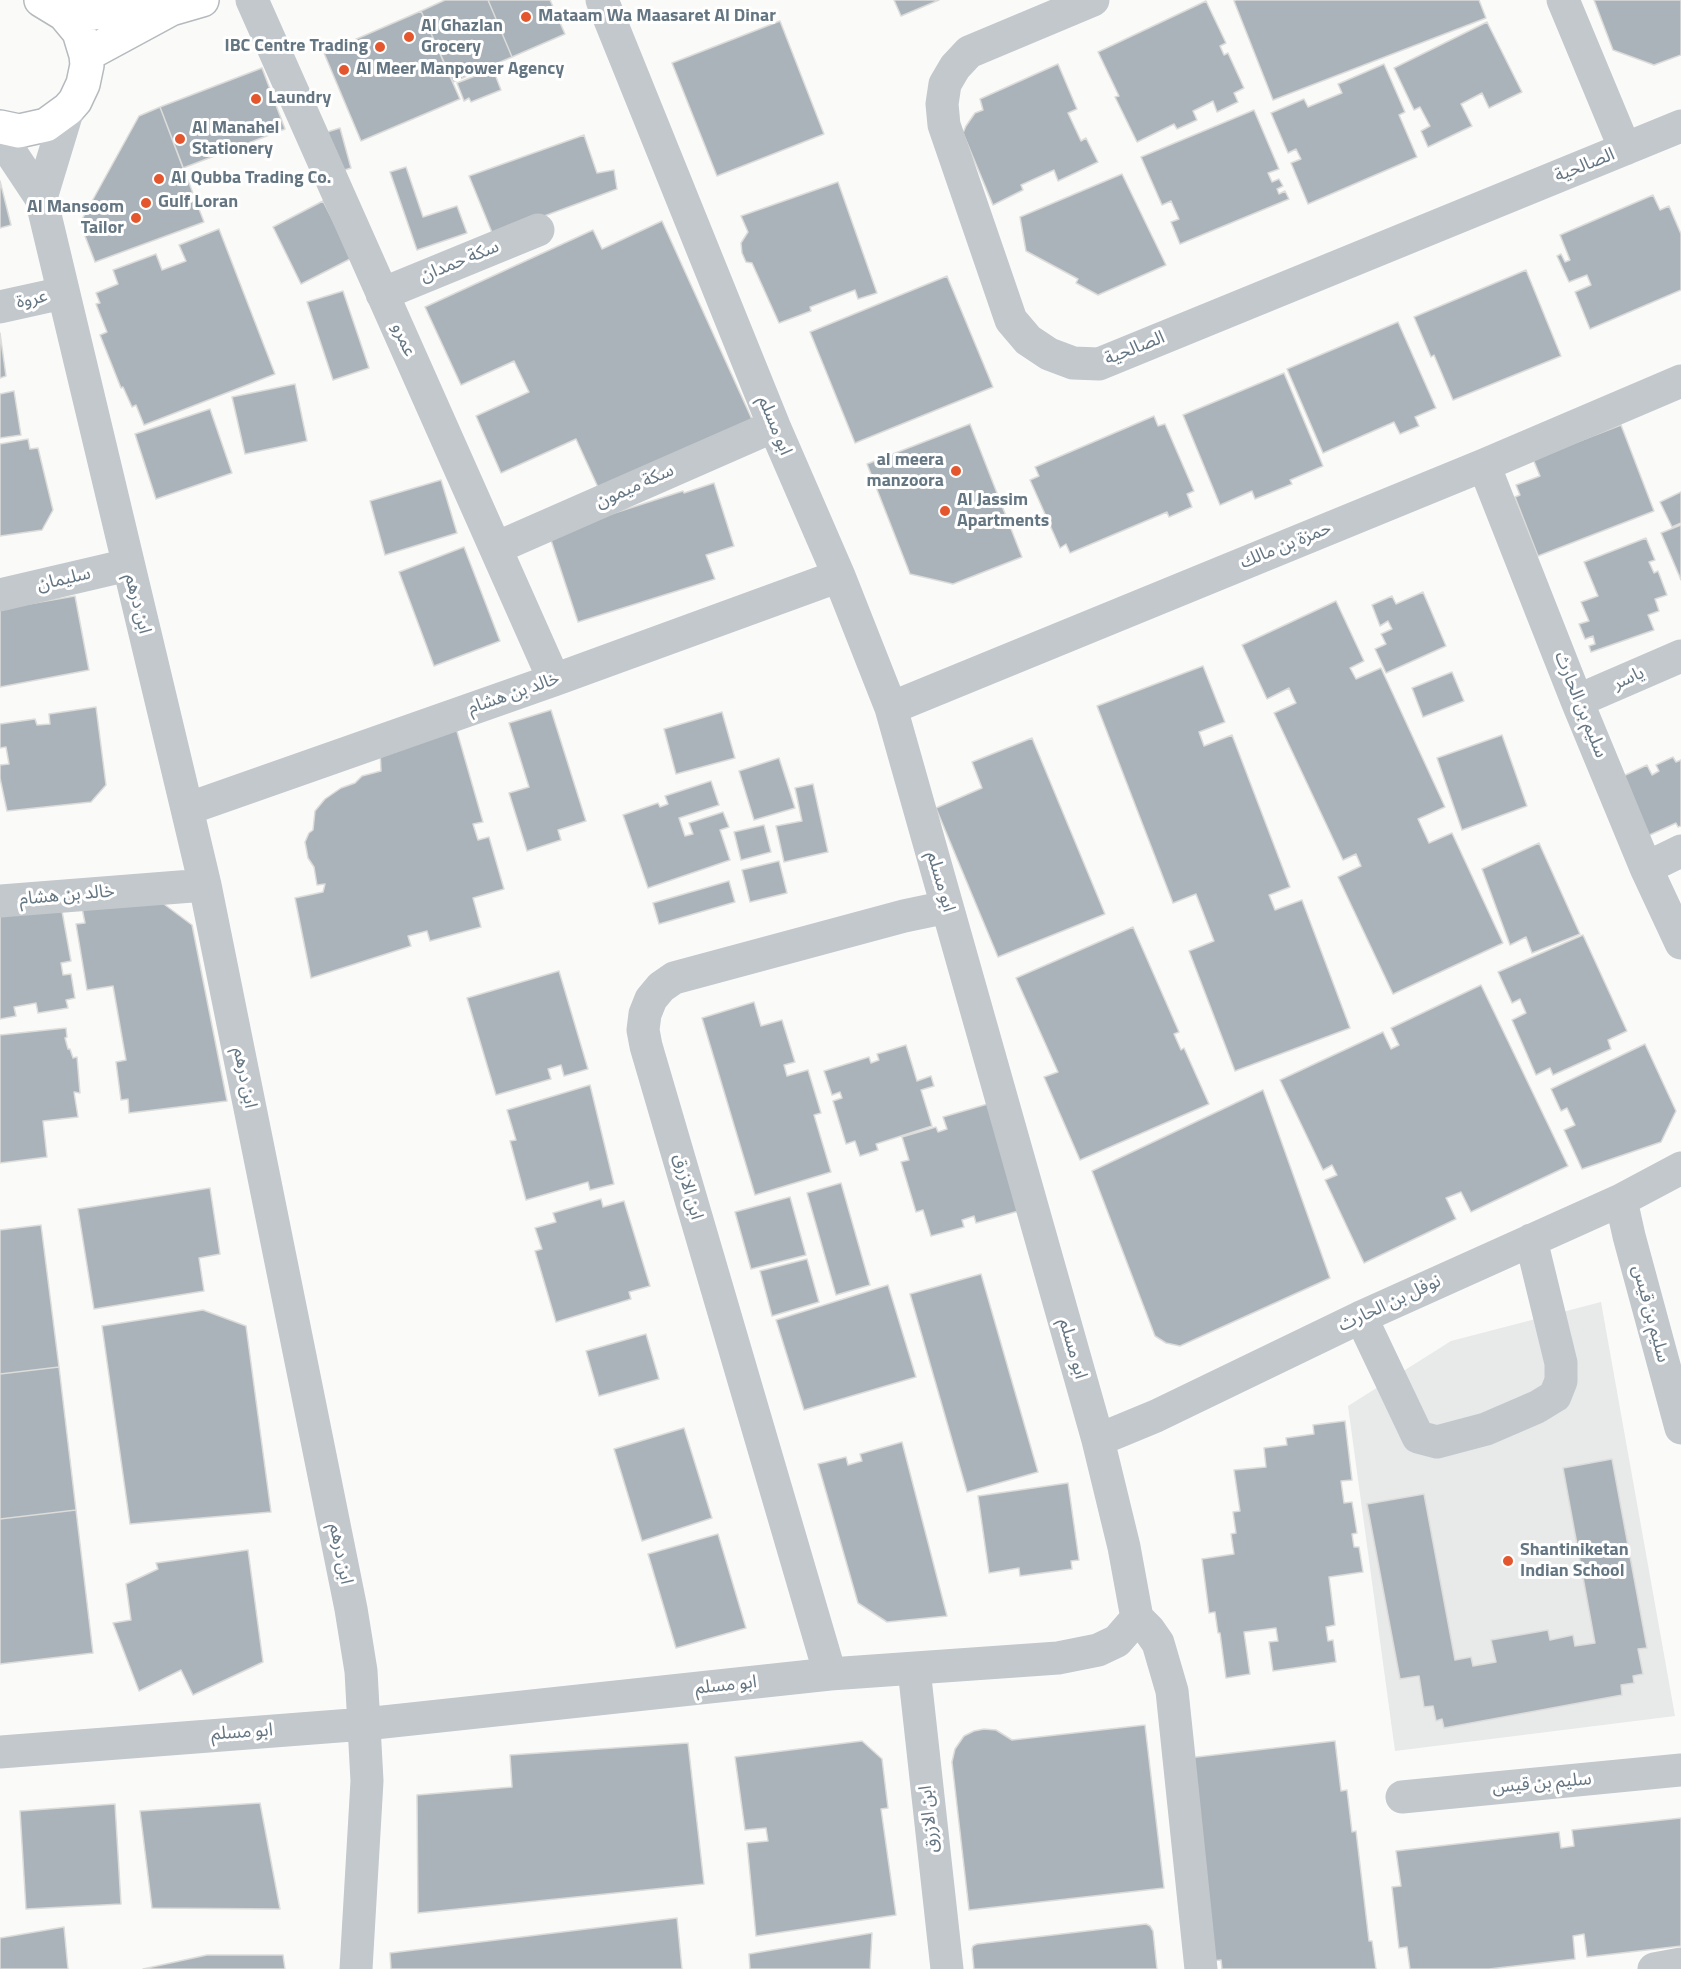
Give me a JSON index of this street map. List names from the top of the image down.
{
  "streets": {
    "street": [
      "الصالحية",
      "سكة حمدان",
      "عروة",
      "عمرو",
      "ابو مسلم",
      "سكة ميمون",
      "حمزة بن مالك",
      "سليمان",
      "ابن درهم",
      "ياسر",
      "خالد بن هشام",
      "سليم بن الحارث",
      "ابن الازرق",
      "نوفل بن الحارث",
      "سليم بن قيس"
    ]
  },
  "crossings": [
    ["سكة حمدان", "عمرو"],
    ["عروة", "ابن درهم"],
    ["عمرو", "سكة ميمون"],
    ["عمرو", "خالد بن هشام"],
    ["ابو مسلم", "سكة ميمون"],
    ["ابو مسلم", "حمزة بن مالك"],
    ["ابو مسلم", "ابن درهم"],
    ["ابو مسلم", "خالد بن هشام"],
    ["ابو مسلم", "ابن الازرق"],
    ["ابو مسلم", "نوفل بن الحارث"],
    ["حمزة بن مالك", "سليم بن الحارث"],
    ["سليمان", "ابن درهم"],
    ["ابن درهم", "خالد بن هشام"],
    ["ياسر", "سليم بن الحارث"],
    ["نوفل بن الحارث", "سليم بن قيس"]
  ],
  "places": [
    "Mataam Wa Maasaret Al Dinar",
    "Al Ghazlan Grocery",
    "IBC Centre Trading",
    "Al Meer Manpower Agency",
    "Laundry",
    "Al Manahel Stationery",
    "Al Qubba Trading Co.",
    "Gulf Loran",
    "Al Mansoom Tailor",
    "al meera manzoora",
    "Al Jassim Apartments",
    "Shantiniketan Indian School"
  ]
}
